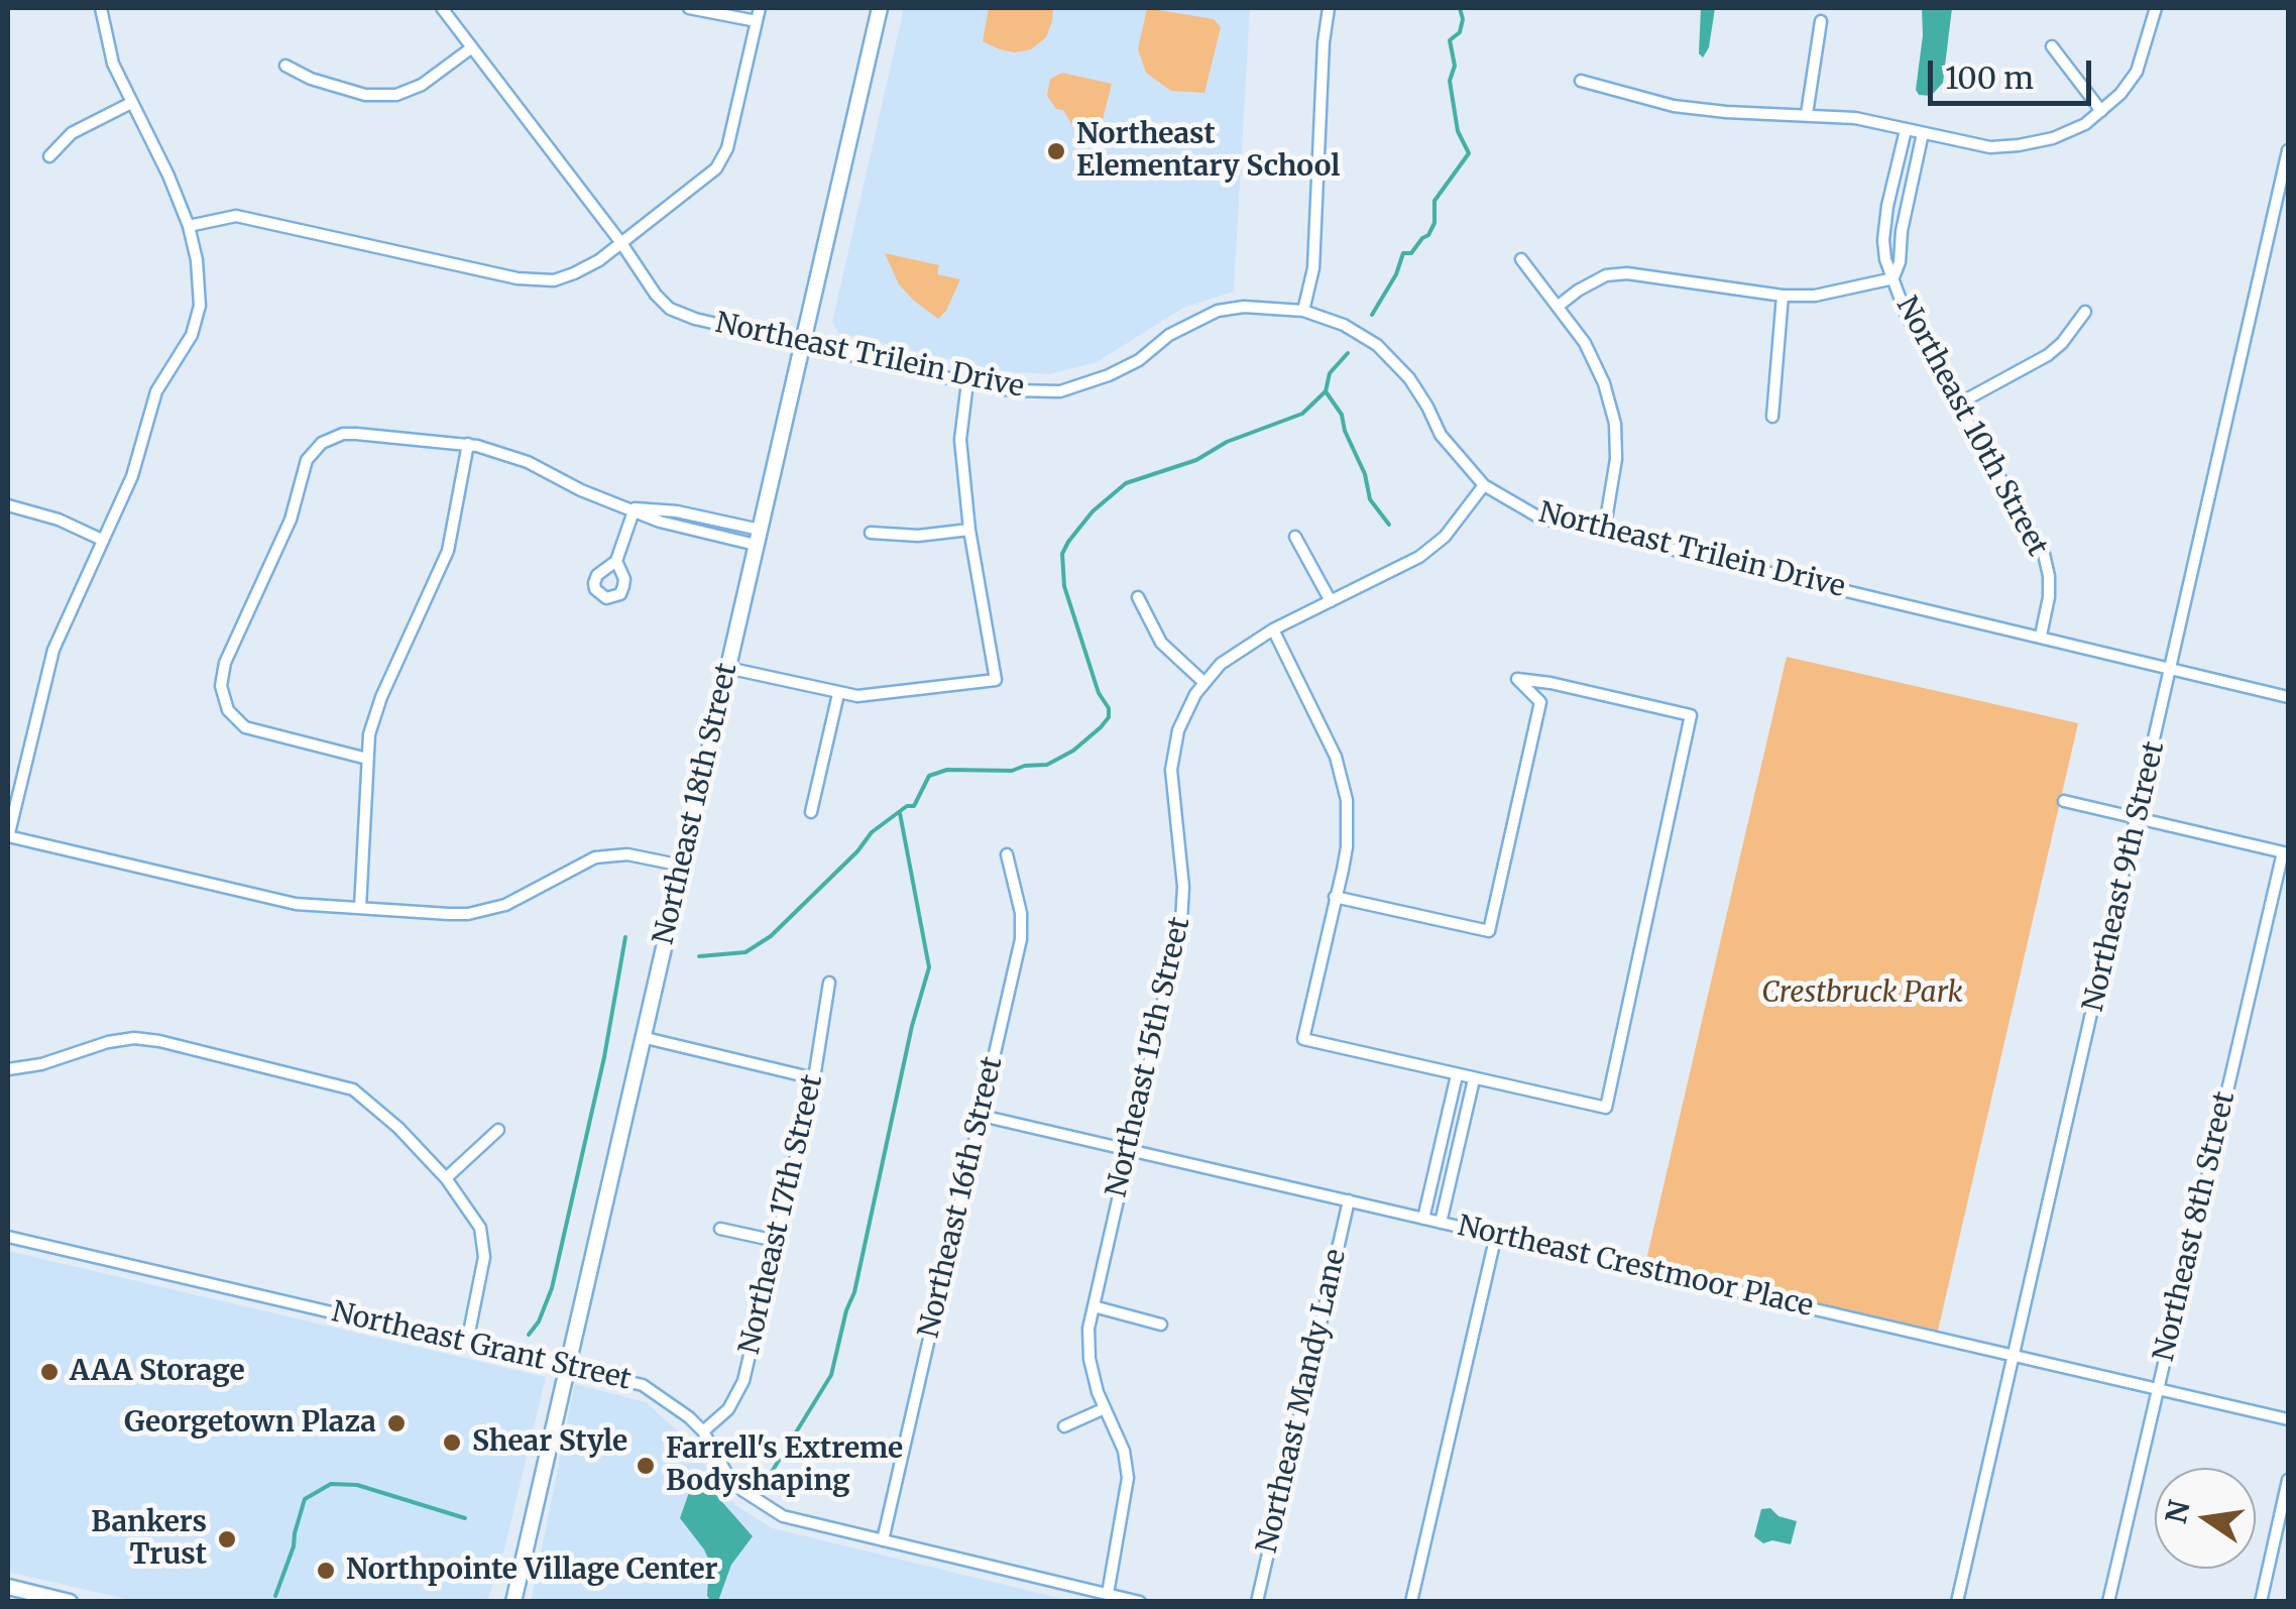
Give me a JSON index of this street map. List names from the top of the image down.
{
  "streets": {
    "main road": ["Northeast 18th Street"],
    "street": [
      "Northeast Trilein Drive",
      "Northeast 10th Street",
      "Northeast 9th Street",
      "Northeast 15th Street",
      "Northeast 16th Street",
      "Northeast 17th Street",
      "Northeast 8th Street",
      "Northeast Crestmoor Place",
      "Northeast Grant Street",
      "Northeast Mandy Lane"
    ]
  },
  "crossings": [
    ["Northeast Trilein Drive", "Northeast 10th Street"],
    ["Northeast Trilein Drive", "Northeast 18th Street"],
    ["Northeast Trilein Drive", "Northeast 9th Street"],
    ["Northeast Trilein Drive", "Northeast 15th Street"],
    ["Northeast 18th Street", "Northeast Grant Street"],
    ["Northeast 9th Street", "Northeast Crestmoor Place"],
    ["Northeast 15th Street", "Northeast Crestmoor Place"],
    ["Northeast 15th Street", "Northeast Grant Street"],
    ["Northeast 16th Street", "Northeast Crestmoor Place"],
    ["Northeast 16th Street", "Northeast Grant Street"],
    ["Northeast 17th Street", "Northeast Grant Street"],
    ["Northeast 8th Street", "Northeast Crestmoor Place"],
    ["Northeast Crestmoor Place", "Northeast Mandy Lane"]
  ],
  "parks": ["Crestbruck Park"],
  "places": [
    "Northeast Elementary School",
    "AAA Storage",
    "Georgetown Plaza",
    "Shear Style",
    "Farrell's Extreme Bodyshaping",
    "Bankers Trust",
    "Northpointe Village Center"
  ],
  "scale_bar": "100 m",
  "north": "left"
}
